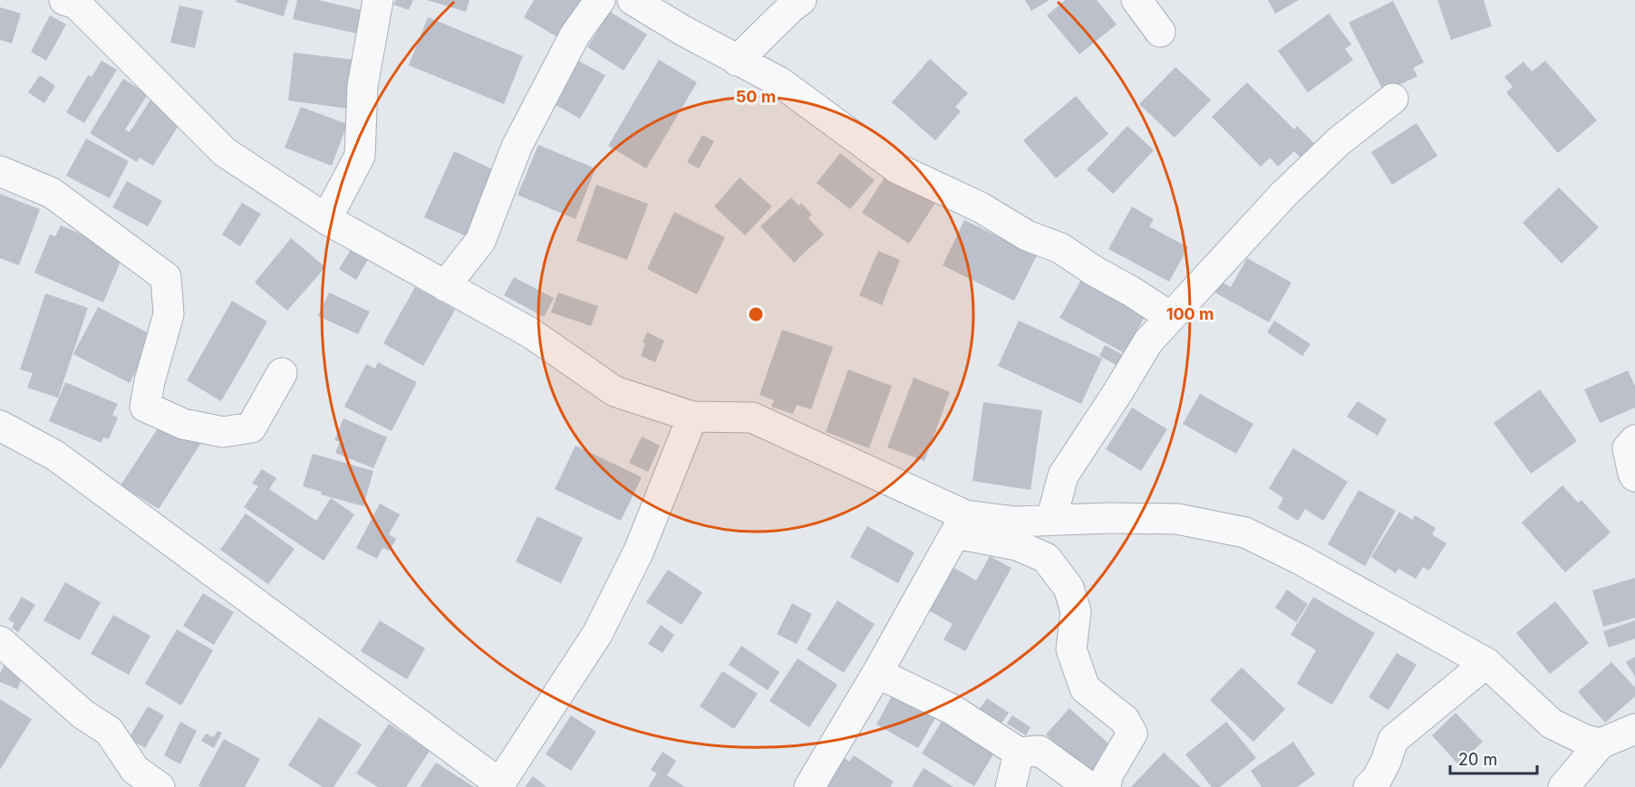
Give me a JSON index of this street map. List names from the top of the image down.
{
  "scale_bar": "20 m",
  "rings": ["50 m", "100 m"]
}
